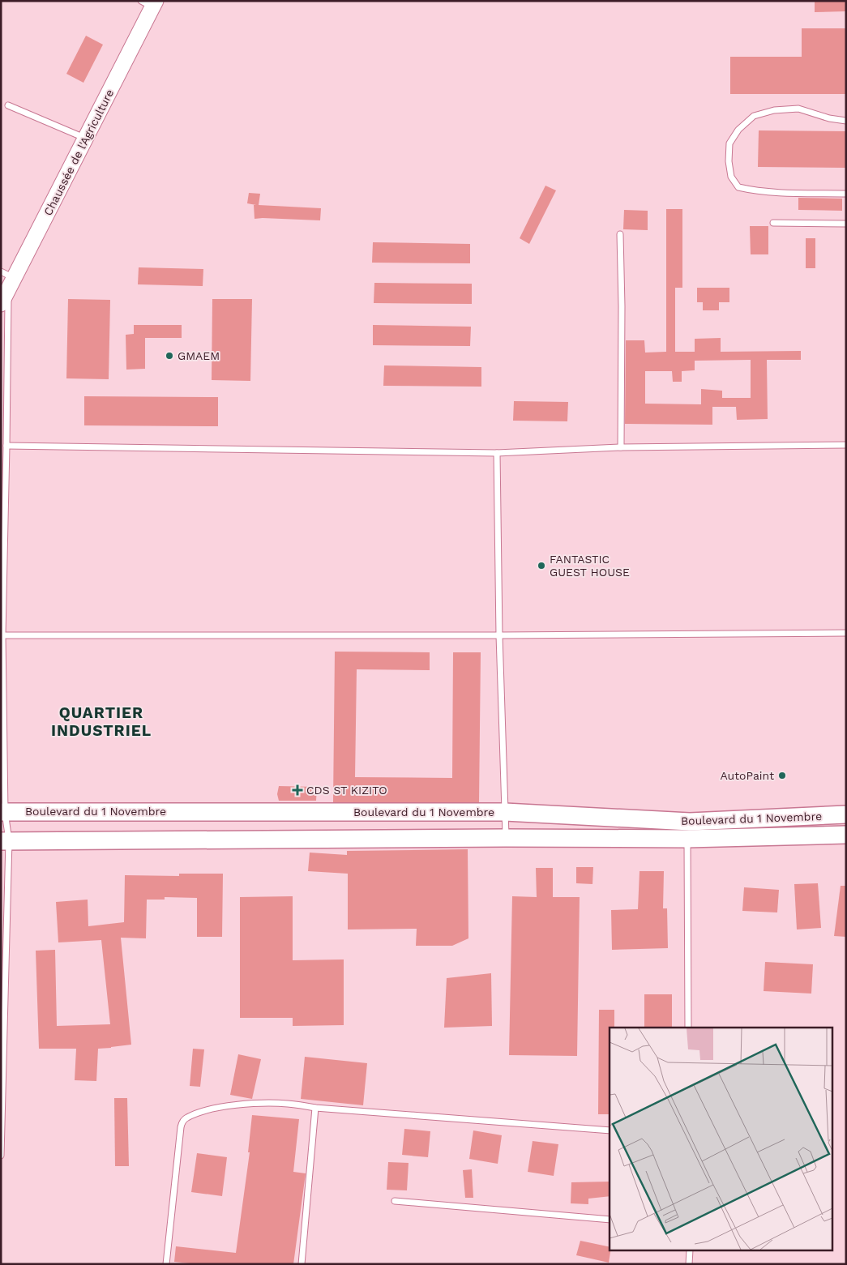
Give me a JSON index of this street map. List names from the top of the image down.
{
  "streets": {
    "main road": ["Boulevard du 1 Novembre"],
    "street": ["Chaussée de l'Agriculture"]
  },
  "districts": ["QUARTIER INDUSTRIEL"],
  "places": {
    "other": ["GMAEM", "FANTASTIC GUEST HOUSE", "AutoPaint"],
    "health": ["CDS ST KIZITO"]
  }
}
